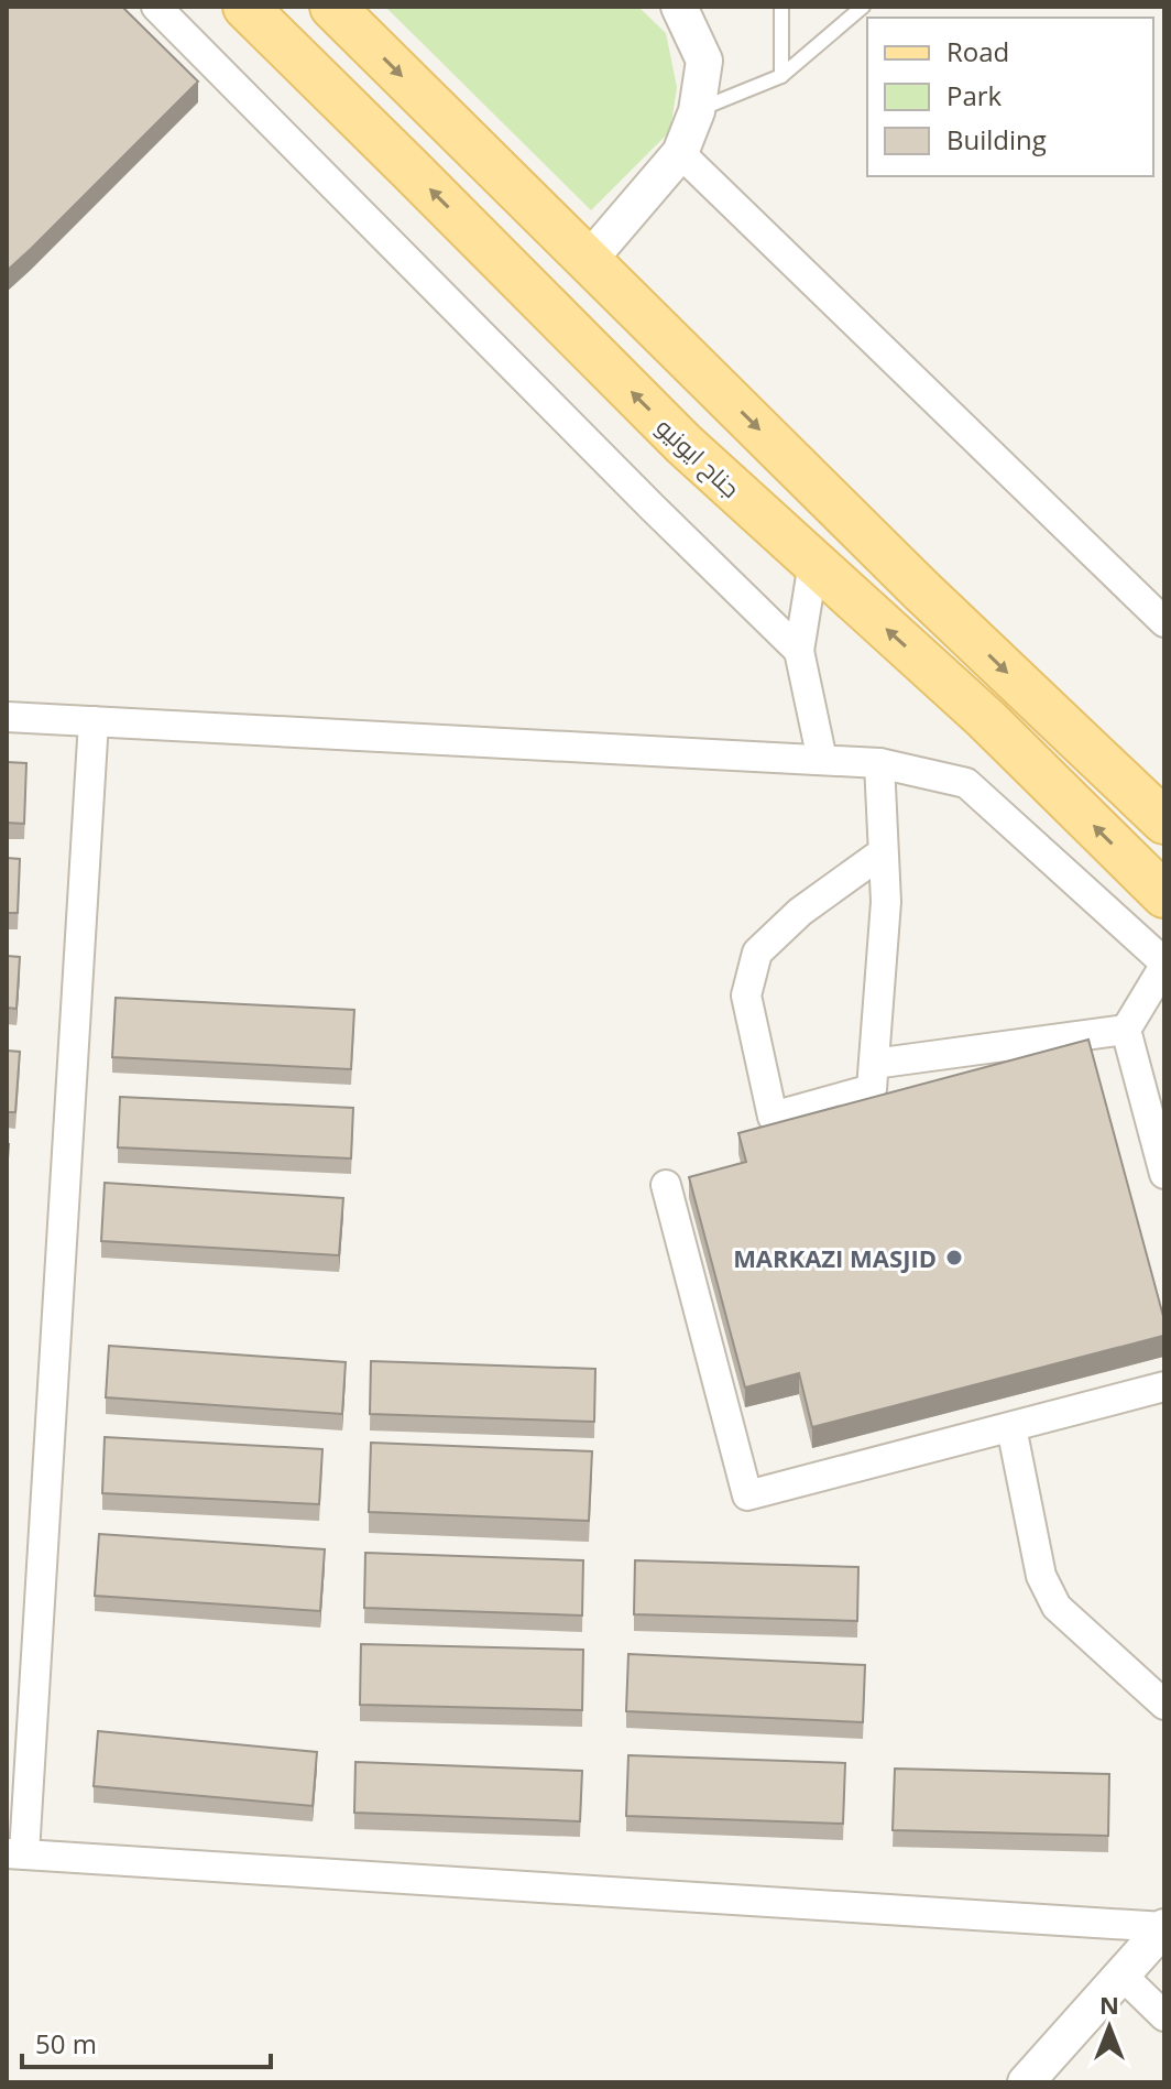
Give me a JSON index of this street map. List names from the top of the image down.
{
  "streets": {
    "main road": ["جناح ایونیو"]
  },
  "places": ["MARKAZI MASJID"],
  "legend": ["Road", "Park", "Building"],
  "scale_bar": "50 m",
  "north": "top"
}
